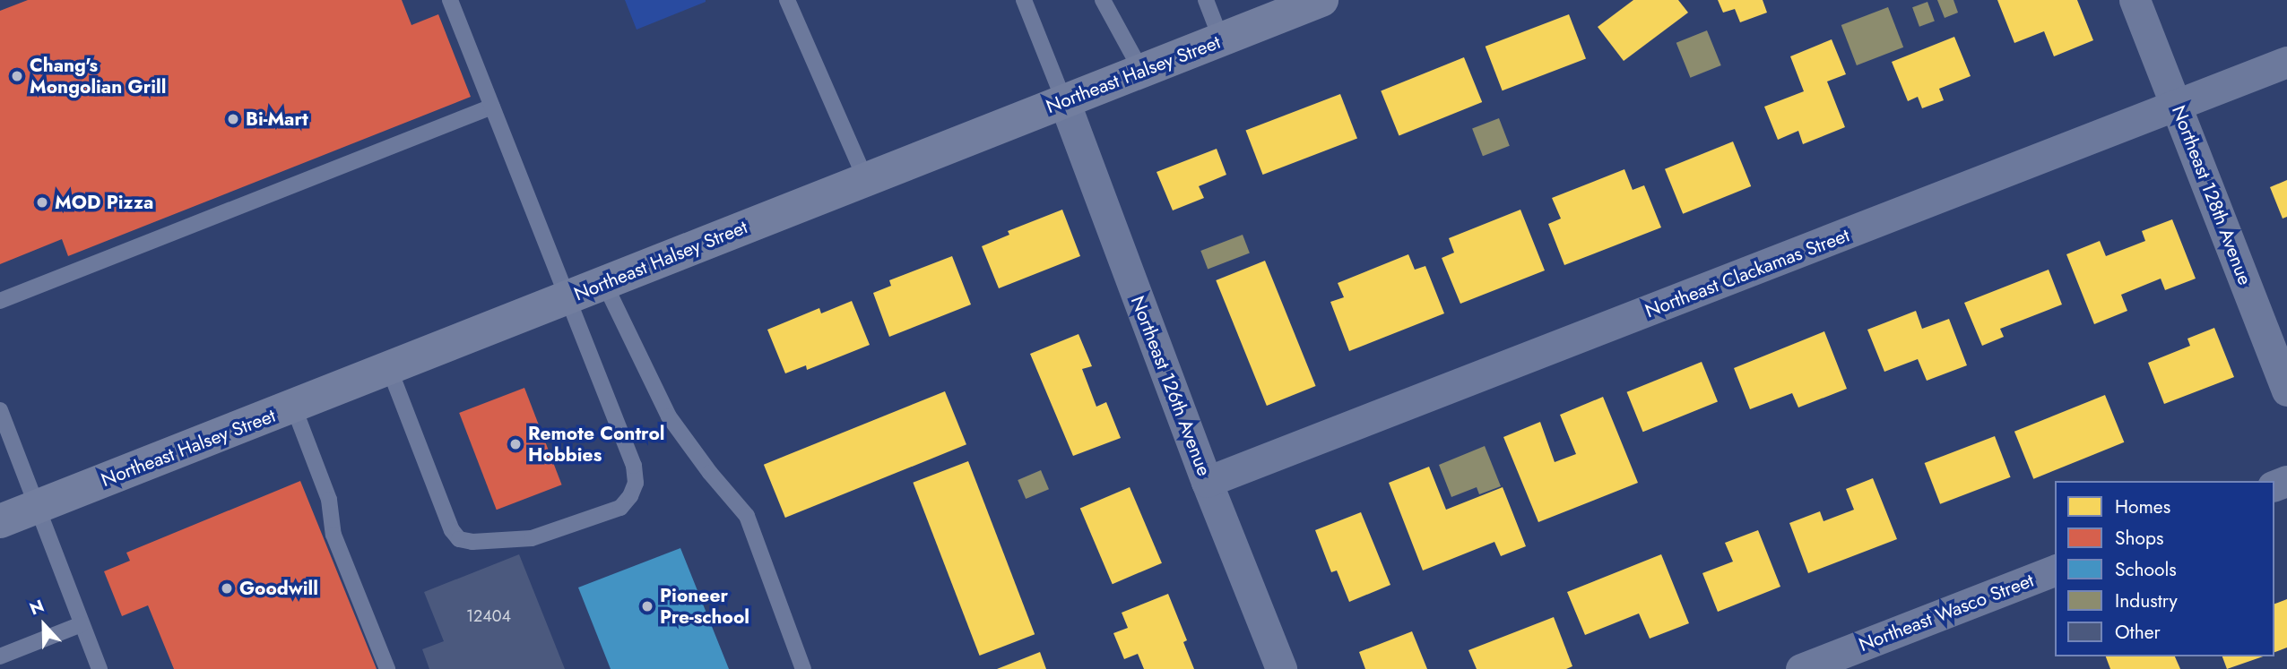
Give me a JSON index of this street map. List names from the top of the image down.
{
  "streets": {
    "main road": ["Northeast Halsey Street"],
    "street": [
      "Northeast 128th Avenue",
      "Northeast Clackamas Street",
      "Northeast 126th Avenue",
      "Northeast Wasco Street"
    ]
  },
  "crossings": [
    ["Northeast Halsey Street", "Northeast 126th Avenue"],
    ["Northeast 128th Avenue", "Northeast Clackamas Street"],
    ["Northeast Clackamas Street", "Northeast 126th Avenue"]
  ],
  "places": [
    "Chang's Mongolian Grill",
    "Bi-Mart",
    "MOD Pizza",
    "Remote Control Hobbies",
    "Goodwill",
    "Pioneer Pre-school"
  ],
  "house_numbers": ["12404"],
  "legend": [
    "Homes",
    "Shops",
    "Schools",
    "Industry",
    "Other"
  ],
  "north": "top"
}
